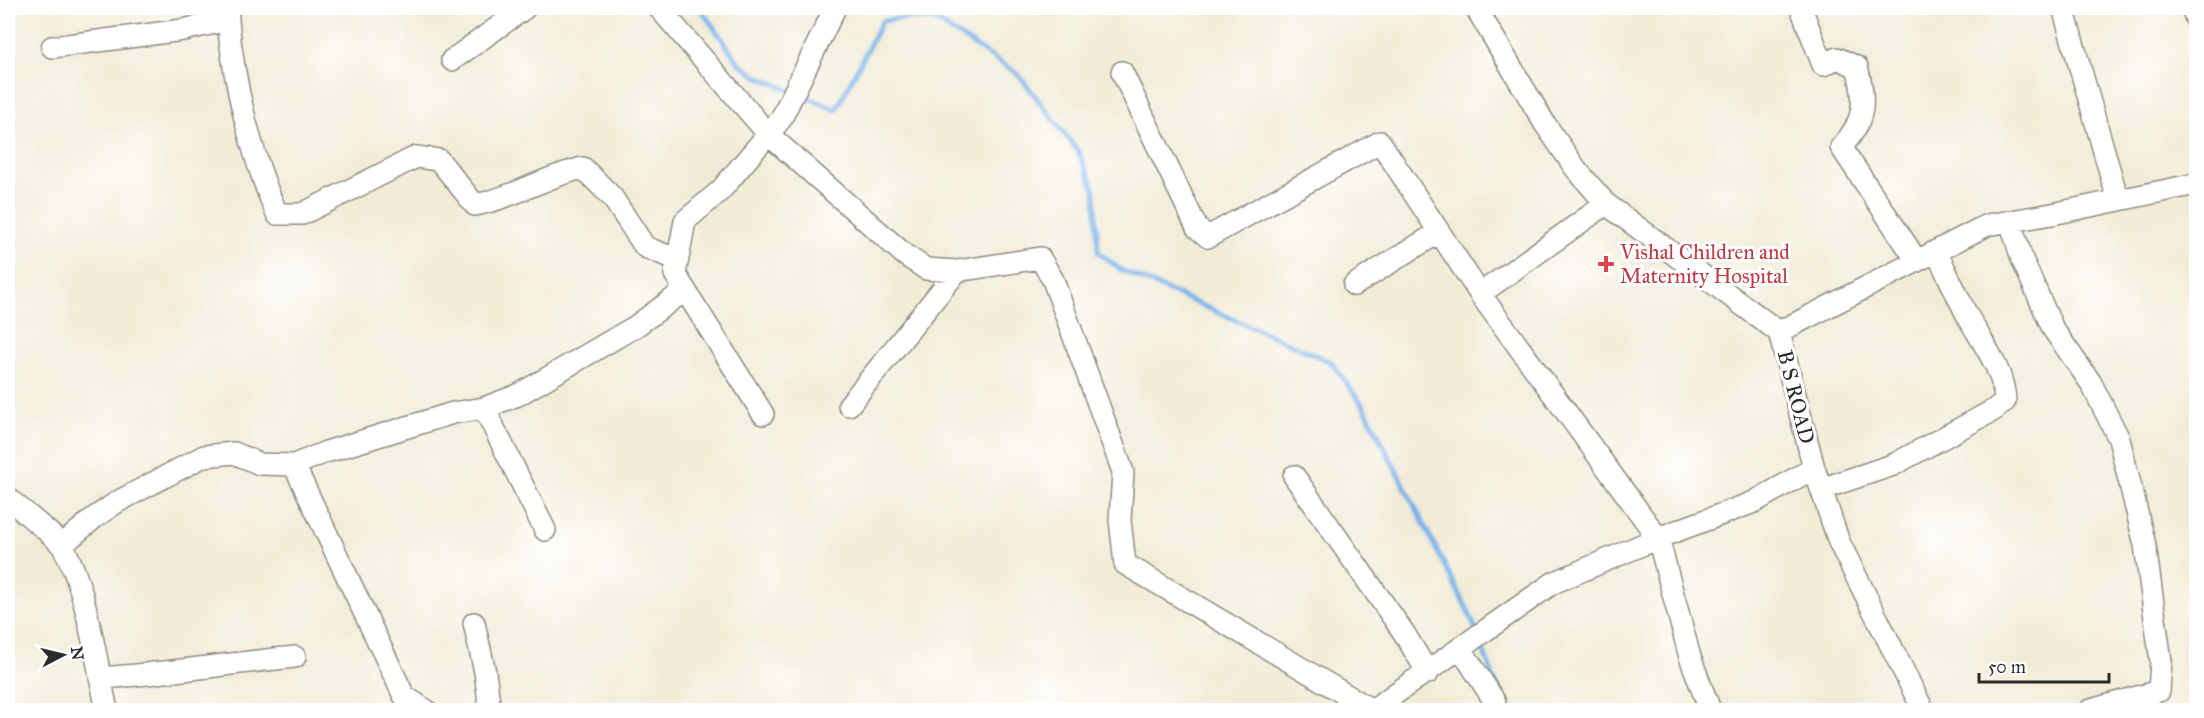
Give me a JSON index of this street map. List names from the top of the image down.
{
  "streets": {
    "street": ["B S ROAD"]
  },
  "places": {
    "health": ["Vishal Children and Maternity Hospital"]
  },
  "scale_bar": "50 m",
  "north": "right"
}
